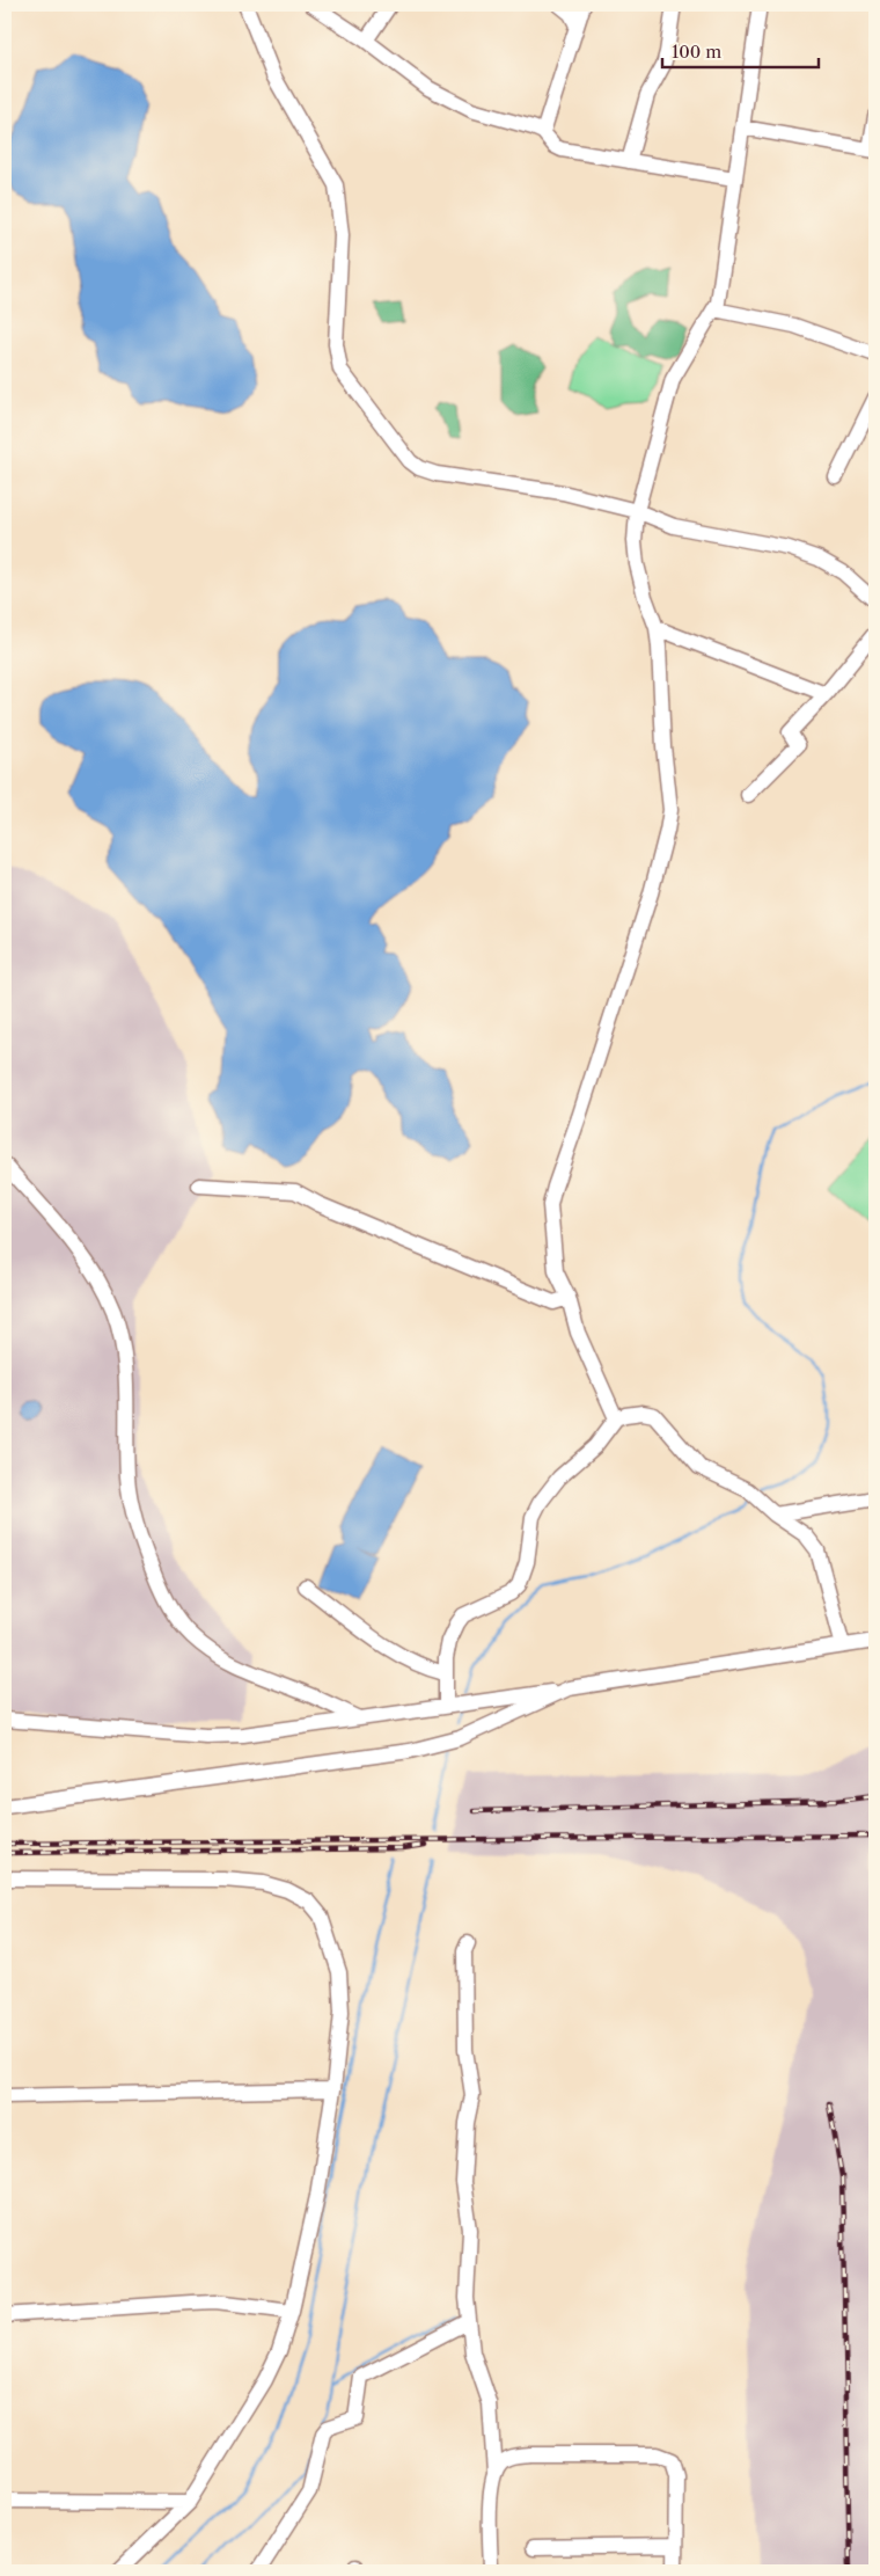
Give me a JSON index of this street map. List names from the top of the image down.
{
  "scale_bar": "100 m"
}
